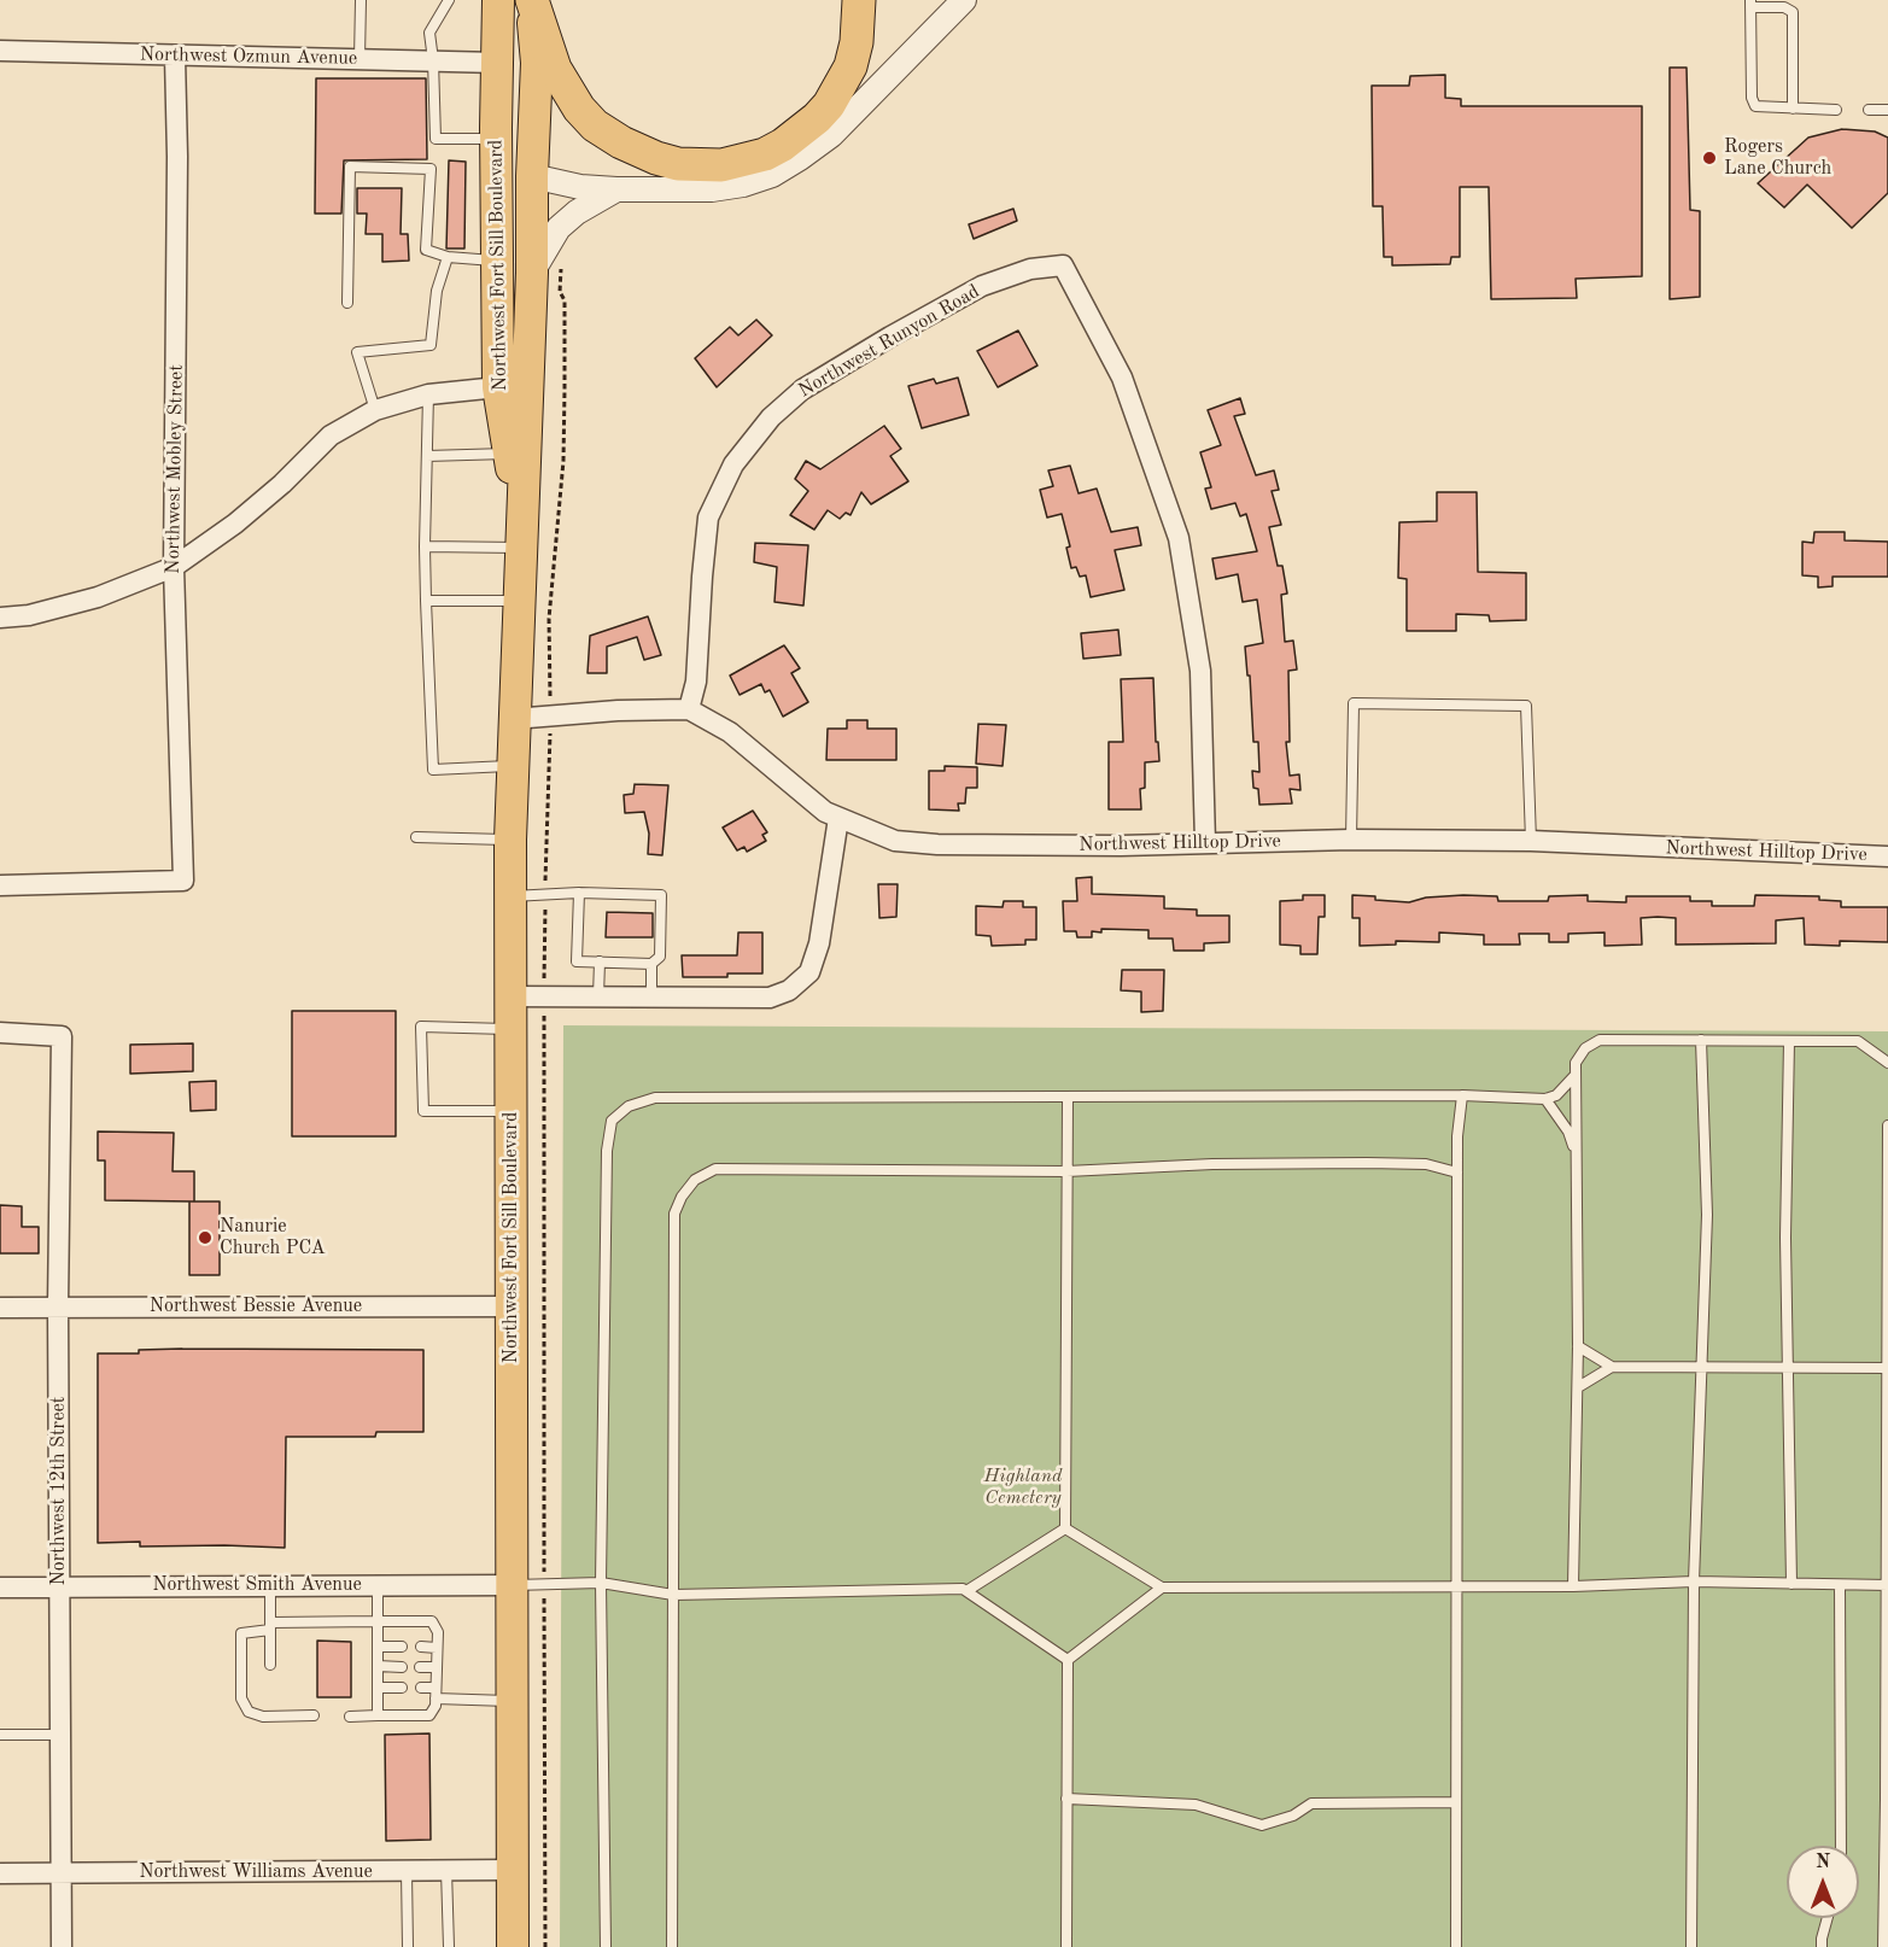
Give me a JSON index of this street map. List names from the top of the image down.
{
  "streets": {
    "main road": ["Northwest Fort Sill Boulevard"],
    "street": [
      "Northwest Ozmun Avenue",
      "Northwest Runyon Road",
      "Northwest Mobley Street",
      "Northwest Hilltop Drive",
      "Northwest Bessie Avenue",
      "Northwest 12th Street",
      "Northwest Smith Avenue",
      "Northwest Williams Avenue"
    ]
  },
  "crossings": [
    ["Northwest Ozmun Avenue", "Northwest Fort Sill Boulevard"],
    ["Northwest Ozmun Avenue", "Northwest Mobley Street"],
    ["Northwest Fort Sill Boulevard", "Northwest Bessie Avenue"],
    ["Northwest Fort Sill Boulevard", "Northwest Smith Avenue"],
    ["Northwest Fort Sill Boulevard", "Northwest Williams Avenue"],
    ["Northwest Runyon Road", "Northwest Hilltop Drive"],
    ["Northwest Bessie Avenue", "Northwest 12th Street"],
    ["Northwest 12th Street", "Northwest Smith Avenue"],
    ["Northwest 12th Street", "Northwest Williams Avenue"]
  ],
  "parks": ["Highland Cemetery"],
  "places": ["Rogers Lane Church", "Nanurie Church PCA"],
  "north": "top"
}
